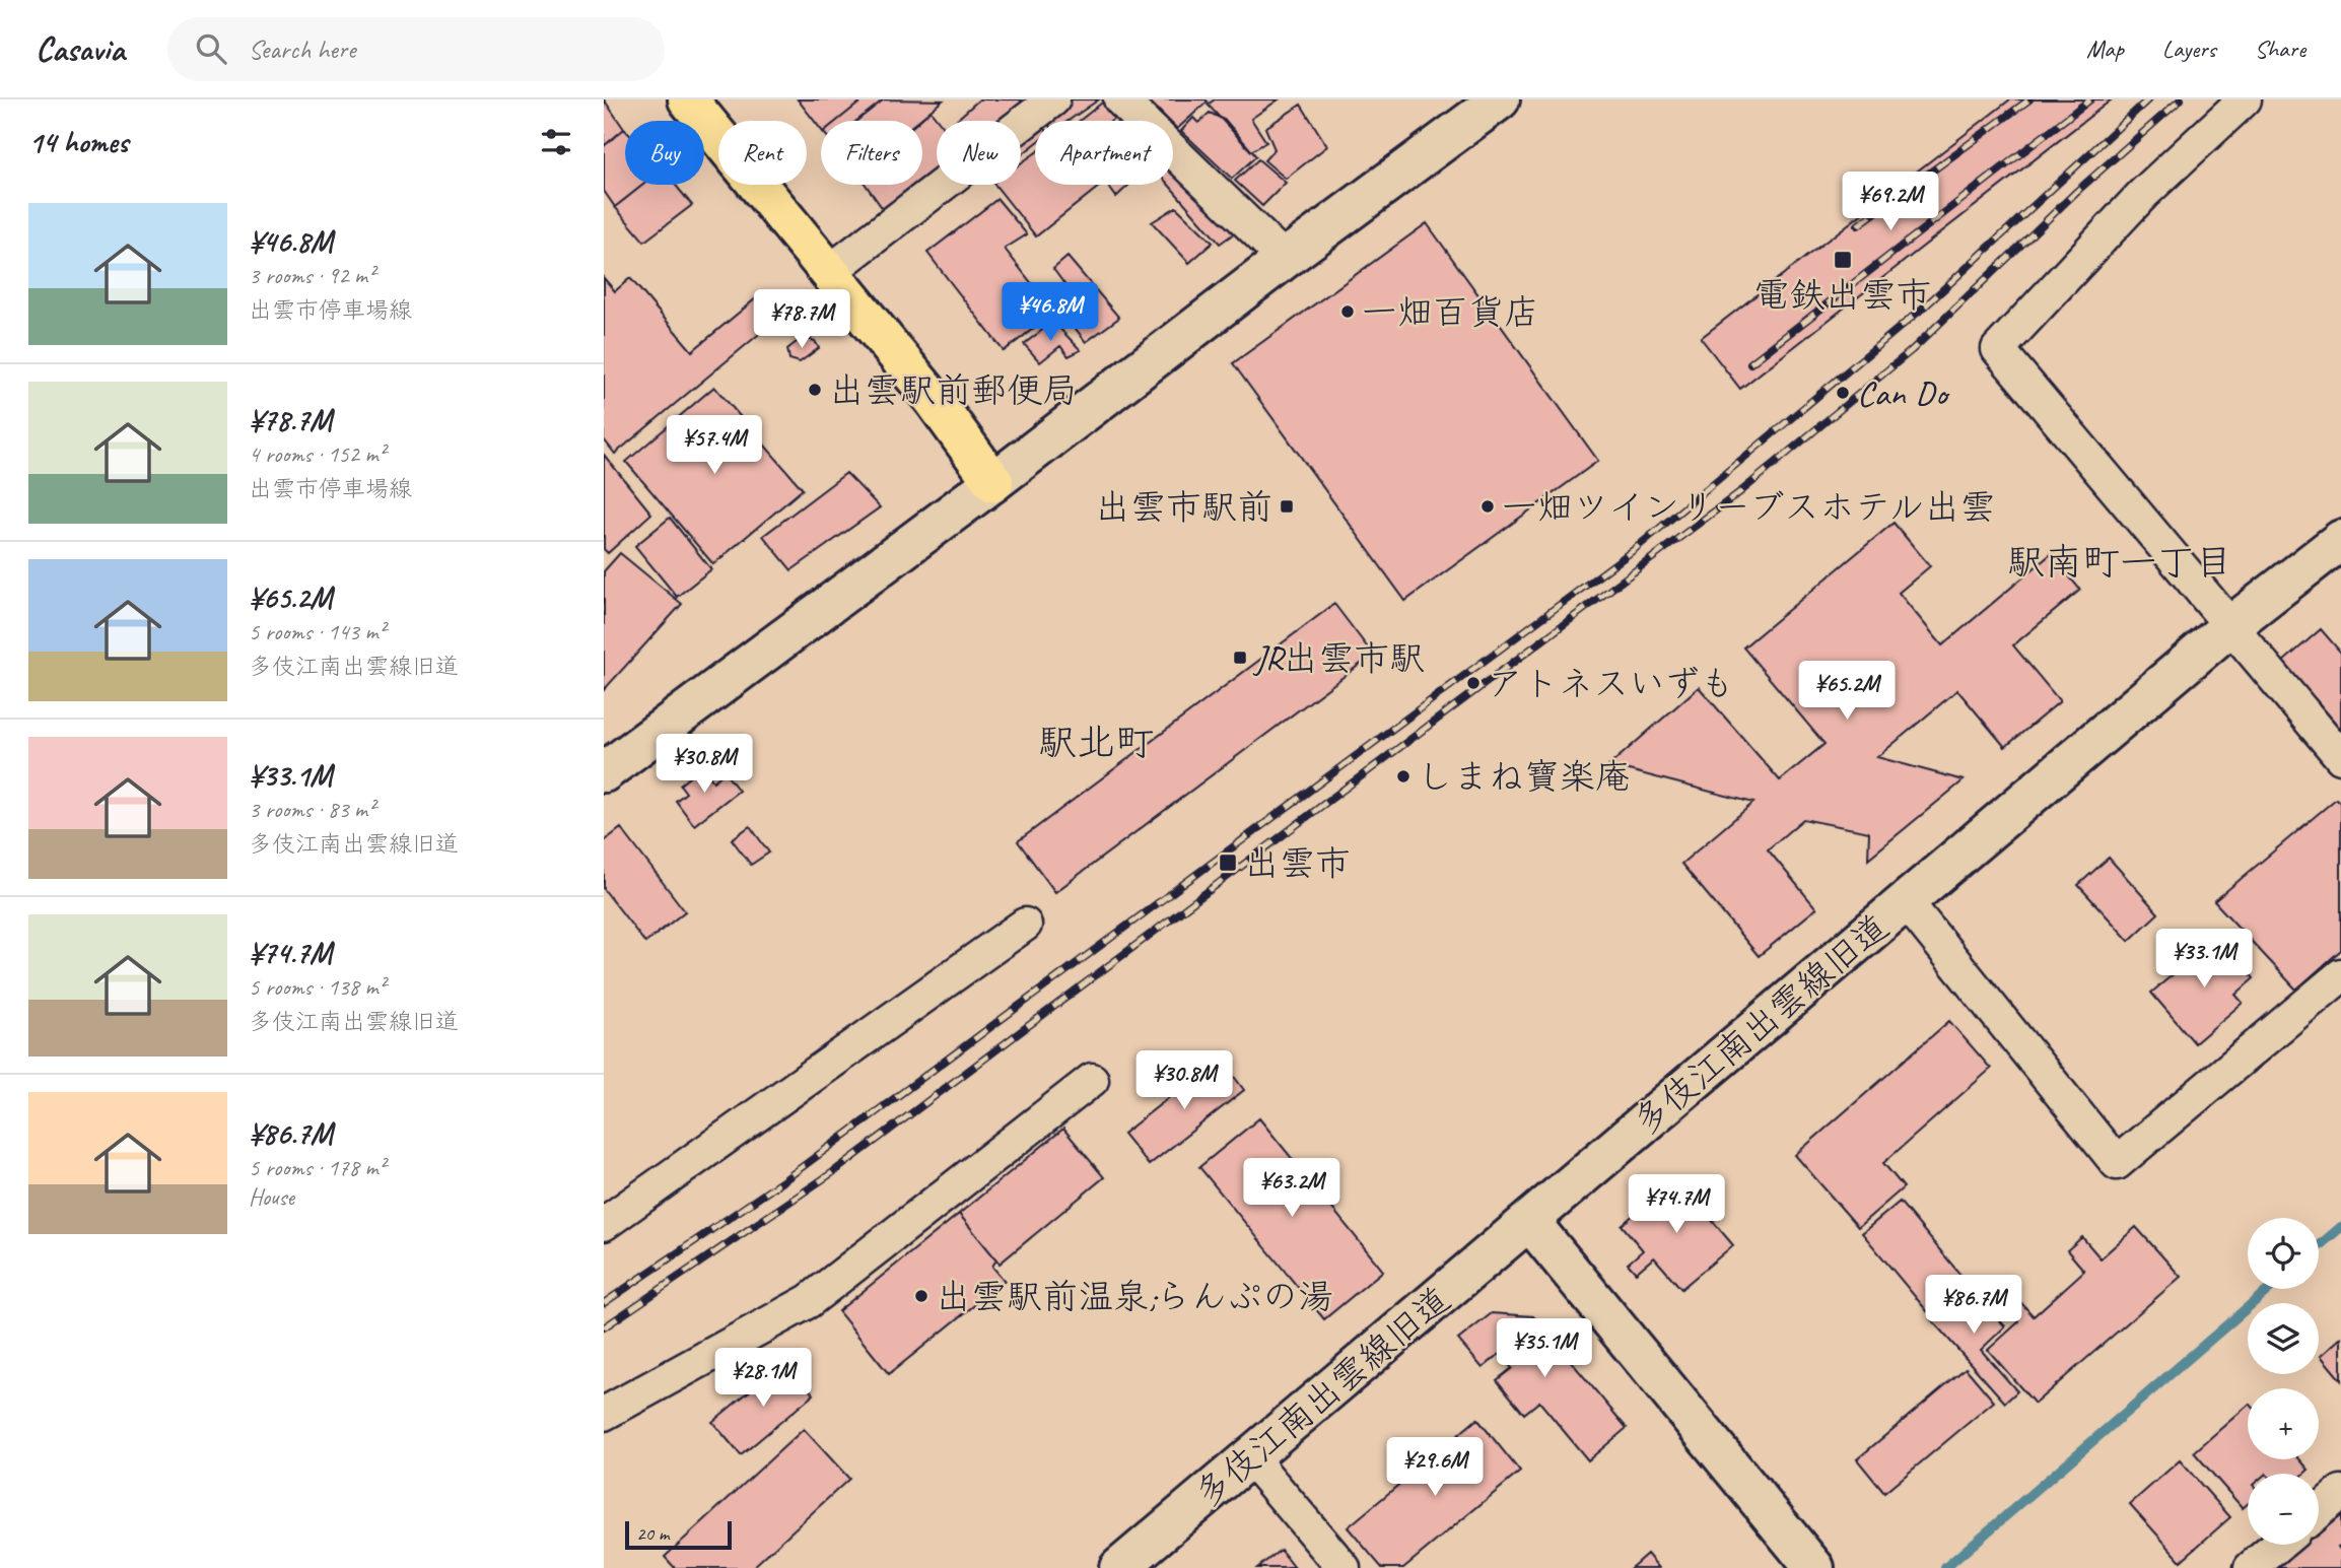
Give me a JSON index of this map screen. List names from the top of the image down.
{
  "streets": {
    "street": ["多伎江南出雲線旧道"]
  },
  "districts": ["駅南町一丁目", "駅北町"],
  "places": {
    "transit": [
      "電鉄出雲市",
      "出雲市駅前",
      "JR出雲市駅",
      "出雲市"
    ],
    "other": [
      "一畑百貨店",
      "出雲駅前郵便局",
      "Can Do",
      "一畑ツインリーブスホテル出雲",
      "アトネスいずも",
      "しまね寶楽庵",
      "出雲駅前温泉;らんぷの湯"
    ]
  },
  "scale_bar": "20 m",
  "page": {
    "header": "Casavia",
    "search": "Search here",
    "nav": ["Map", "Layers", "Share"],
    "heading": "14 homes",
    "chip": [
      "Buy",
      "Rent",
      "Filters",
      "New",
      "Apartment"
    ],
    "price": [
      "¥69.2M",
      "¥46.8M",
      "¥78.7M",
      "¥57.4M",
      "¥65.2M",
      "¥30.8M",
      "¥33.1M",
      "¥30.8M",
      "¥63.2M",
      "¥74.7M",
      "¥86.7M",
      "¥35.1M",
      "¥28.1M",
      "¥29.6M"
    ],
    "list": [
      {
        "name": "¥46.8M",
        "note": "3 rooms · 92 m² · 出雲市停車場線"
      },
      {
        "name": "¥78.7M",
        "note": "4 rooms · 152 m² · 出雲市停車場線"
      },
      {
        "name": "¥65.2M",
        "note": "5 rooms · 143 m² · 多伎江南出雲線旧道"
      },
      {
        "name": "¥33.1M",
        "note": "3 rooms · 83 m² · 多伎江南出雲線旧道"
      },
      {
        "name": "¥74.7M",
        "note": "5 rooms · 138 m² · 多伎江南出雲線旧道"
      },
      {
        "name": "¥86.7M",
        "note": "5 rooms · 178 m² · House"
      }
    ],
    "map_buttons": ["+", "−"],
    "scale": "20 m"
  }
}
